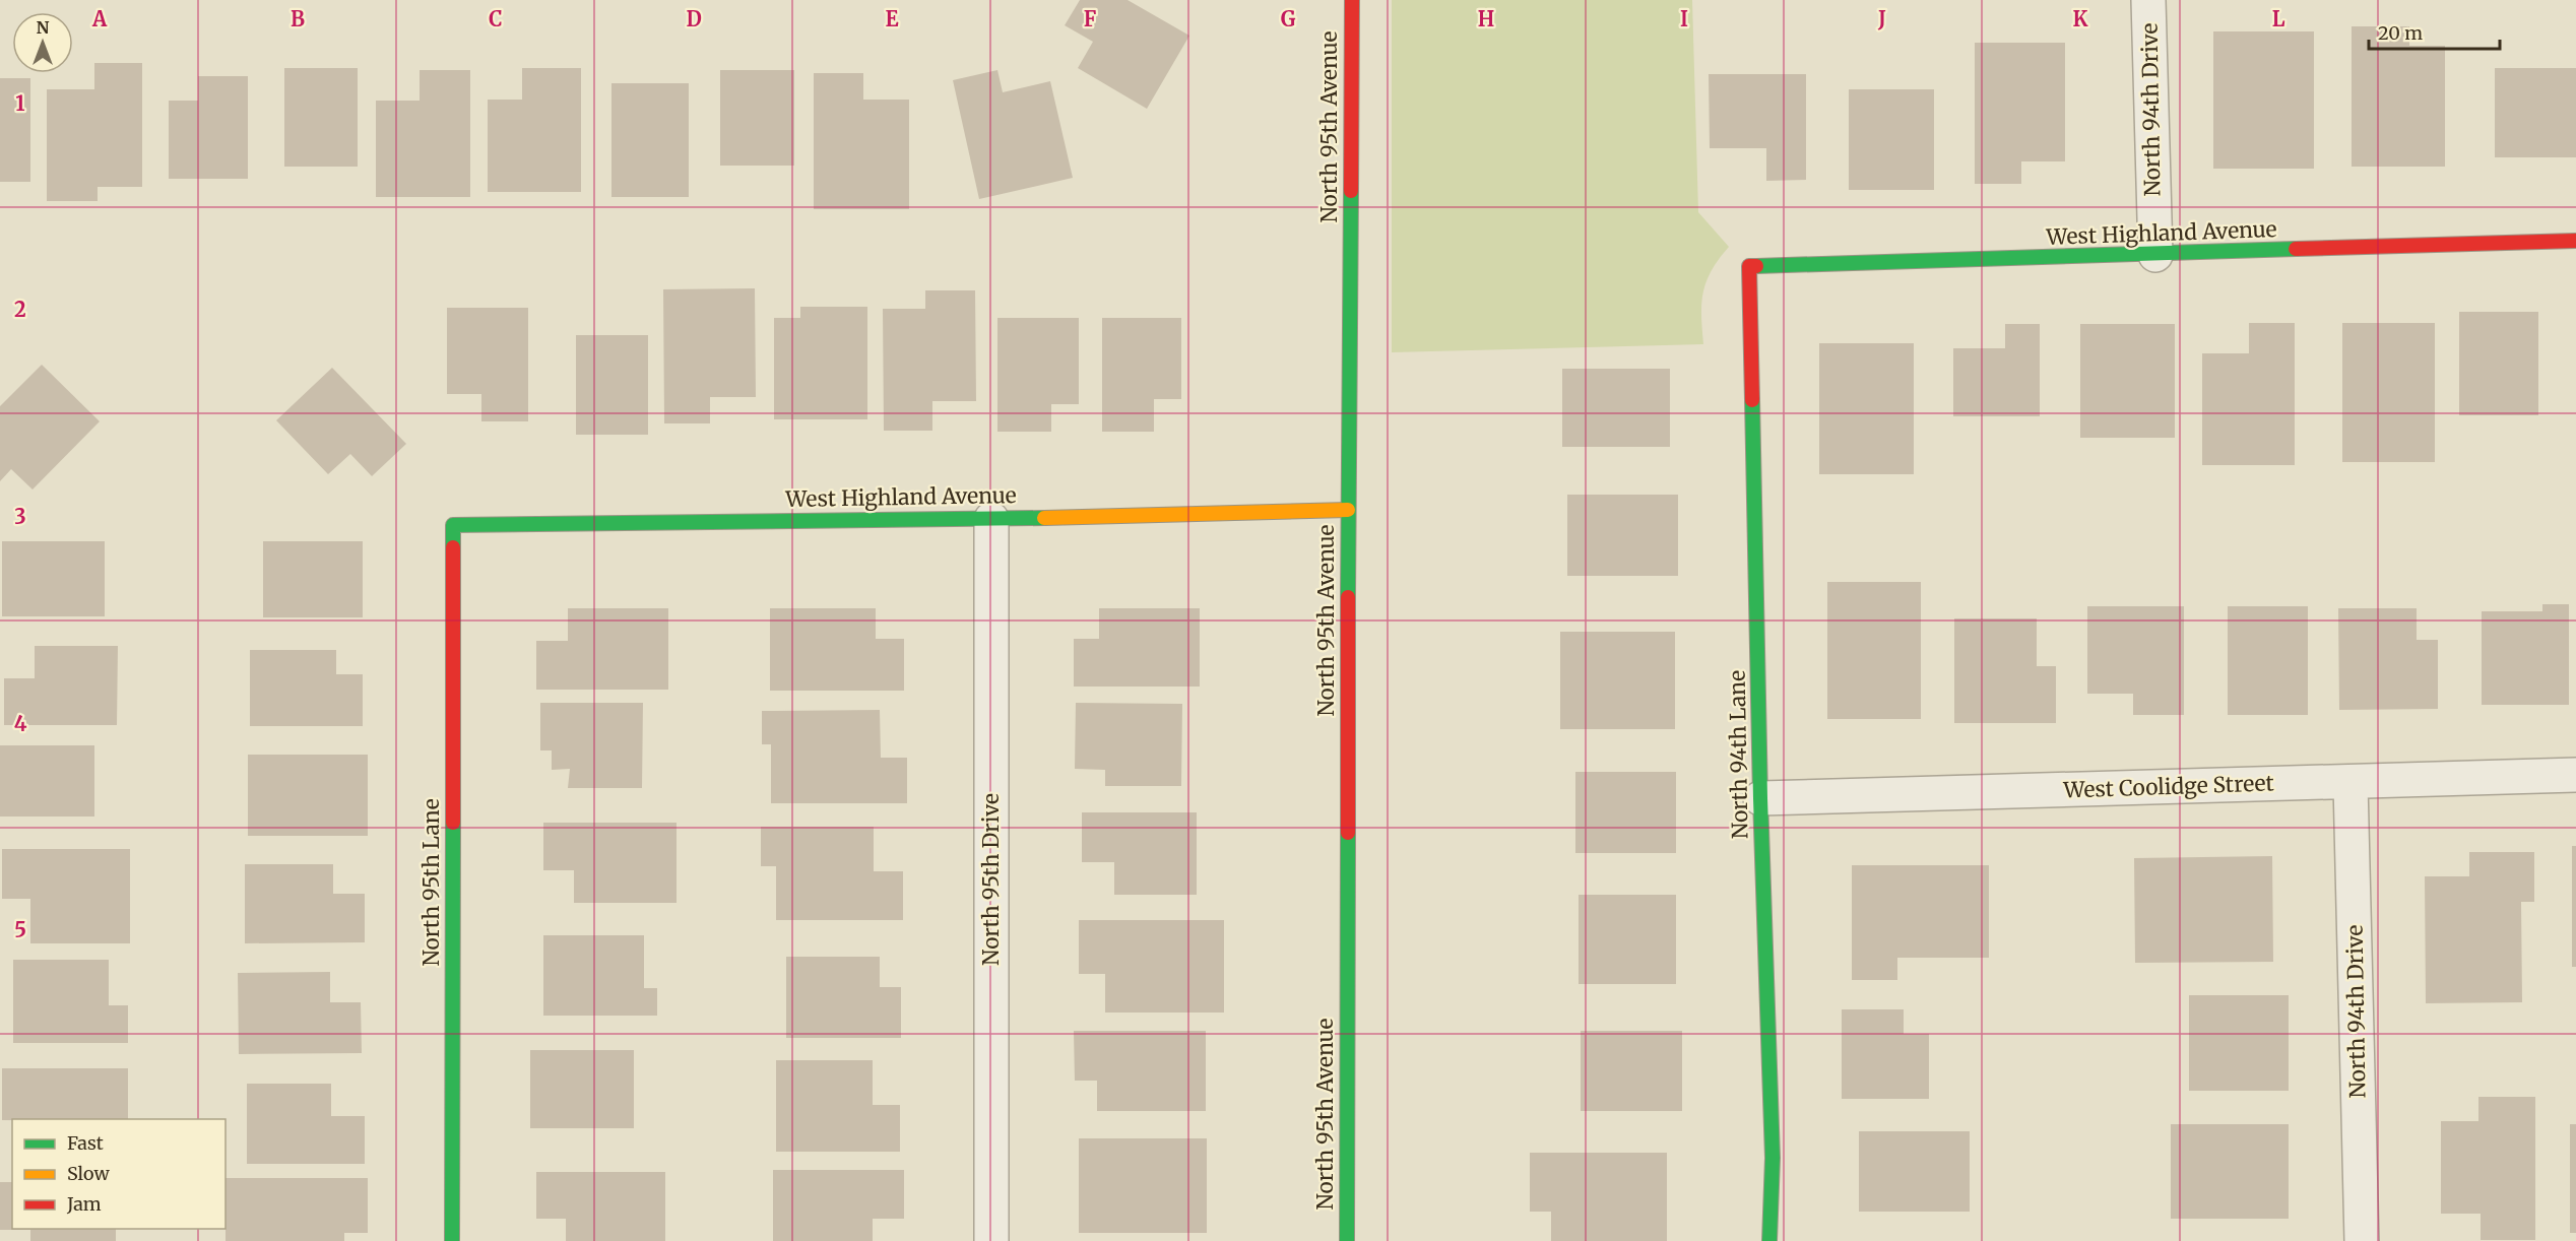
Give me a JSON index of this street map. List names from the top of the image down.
{
  "streets": {
    "street": [
      "North 94th Drive",
      "North 95th Avenue",
      "West Highland Avenue",
      "North 94th Lane",
      "West Coolidge Street",
      "North 95th Drive",
      "North 95th Lane"
    ]
  },
  "crossings": [
    ["North 94th Drive", "West Highland Avenue"],
    ["North 94th Drive", "West Coolidge Street"],
    ["North 95th Avenue", "West Highland Avenue"],
    ["West Highland Avenue", "North 94th Lane"],
    ["West Highland Avenue", "North 95th Drive"],
    ["West Highland Avenue", "North 95th Lane"],
    ["North 94th Lane", "West Coolidge Street"]
  ],
  "legend": ["Fast", "Slow", "Jam"],
  "scale_bar": "20 m",
  "north": "top",
  "grid": {
    "columns": [
      "A",
      "B",
      "C",
      "D",
      "E",
      "F",
      "G",
      "H",
      "I",
      "J",
      "K",
      "L"
    ],
    "rows": [
      "1",
      "2",
      "3",
      "4",
      "5"
    ]
  }
}
